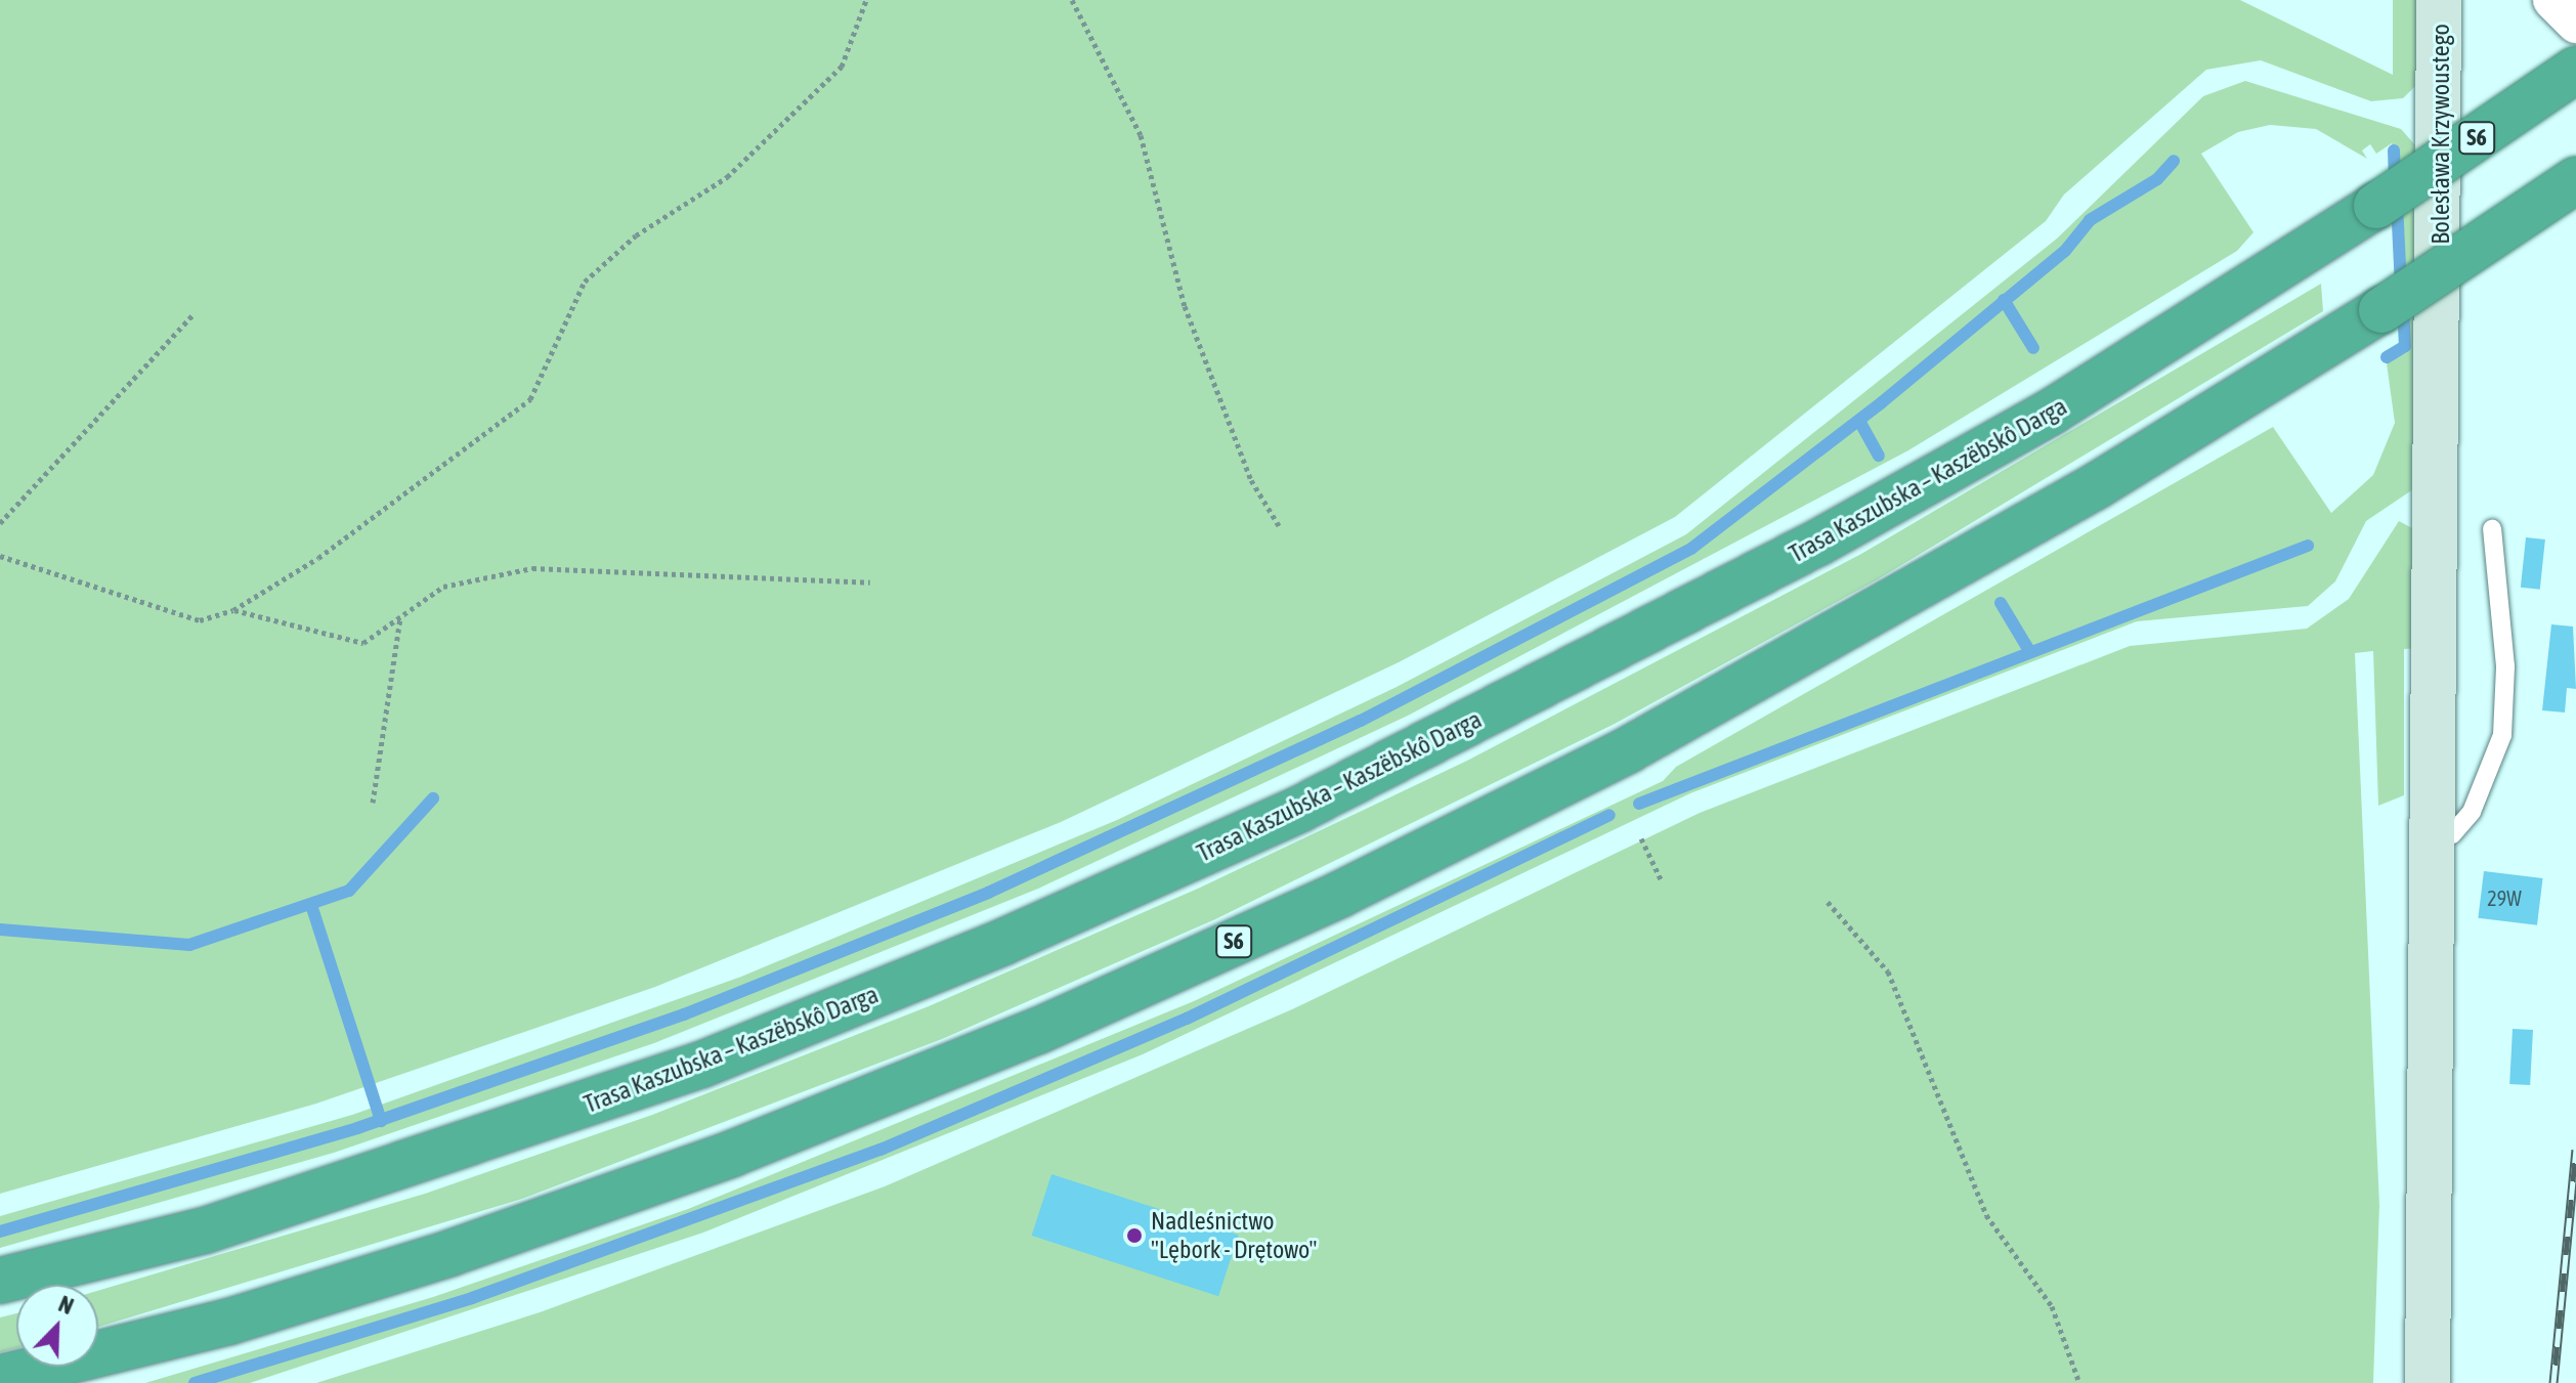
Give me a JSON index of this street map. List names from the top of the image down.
{
  "streets": {
    "highway": ["S6", "Trasa Kaszubska – Kaszëbskô Darga"],
    "main road": ["Bolesława Krzywoustego"]
  },
  "places": ["Nadleśnictwo \"Lębork - Drętowo\""],
  "house_numbers": ["29W"],
  "north": "top right"
}
